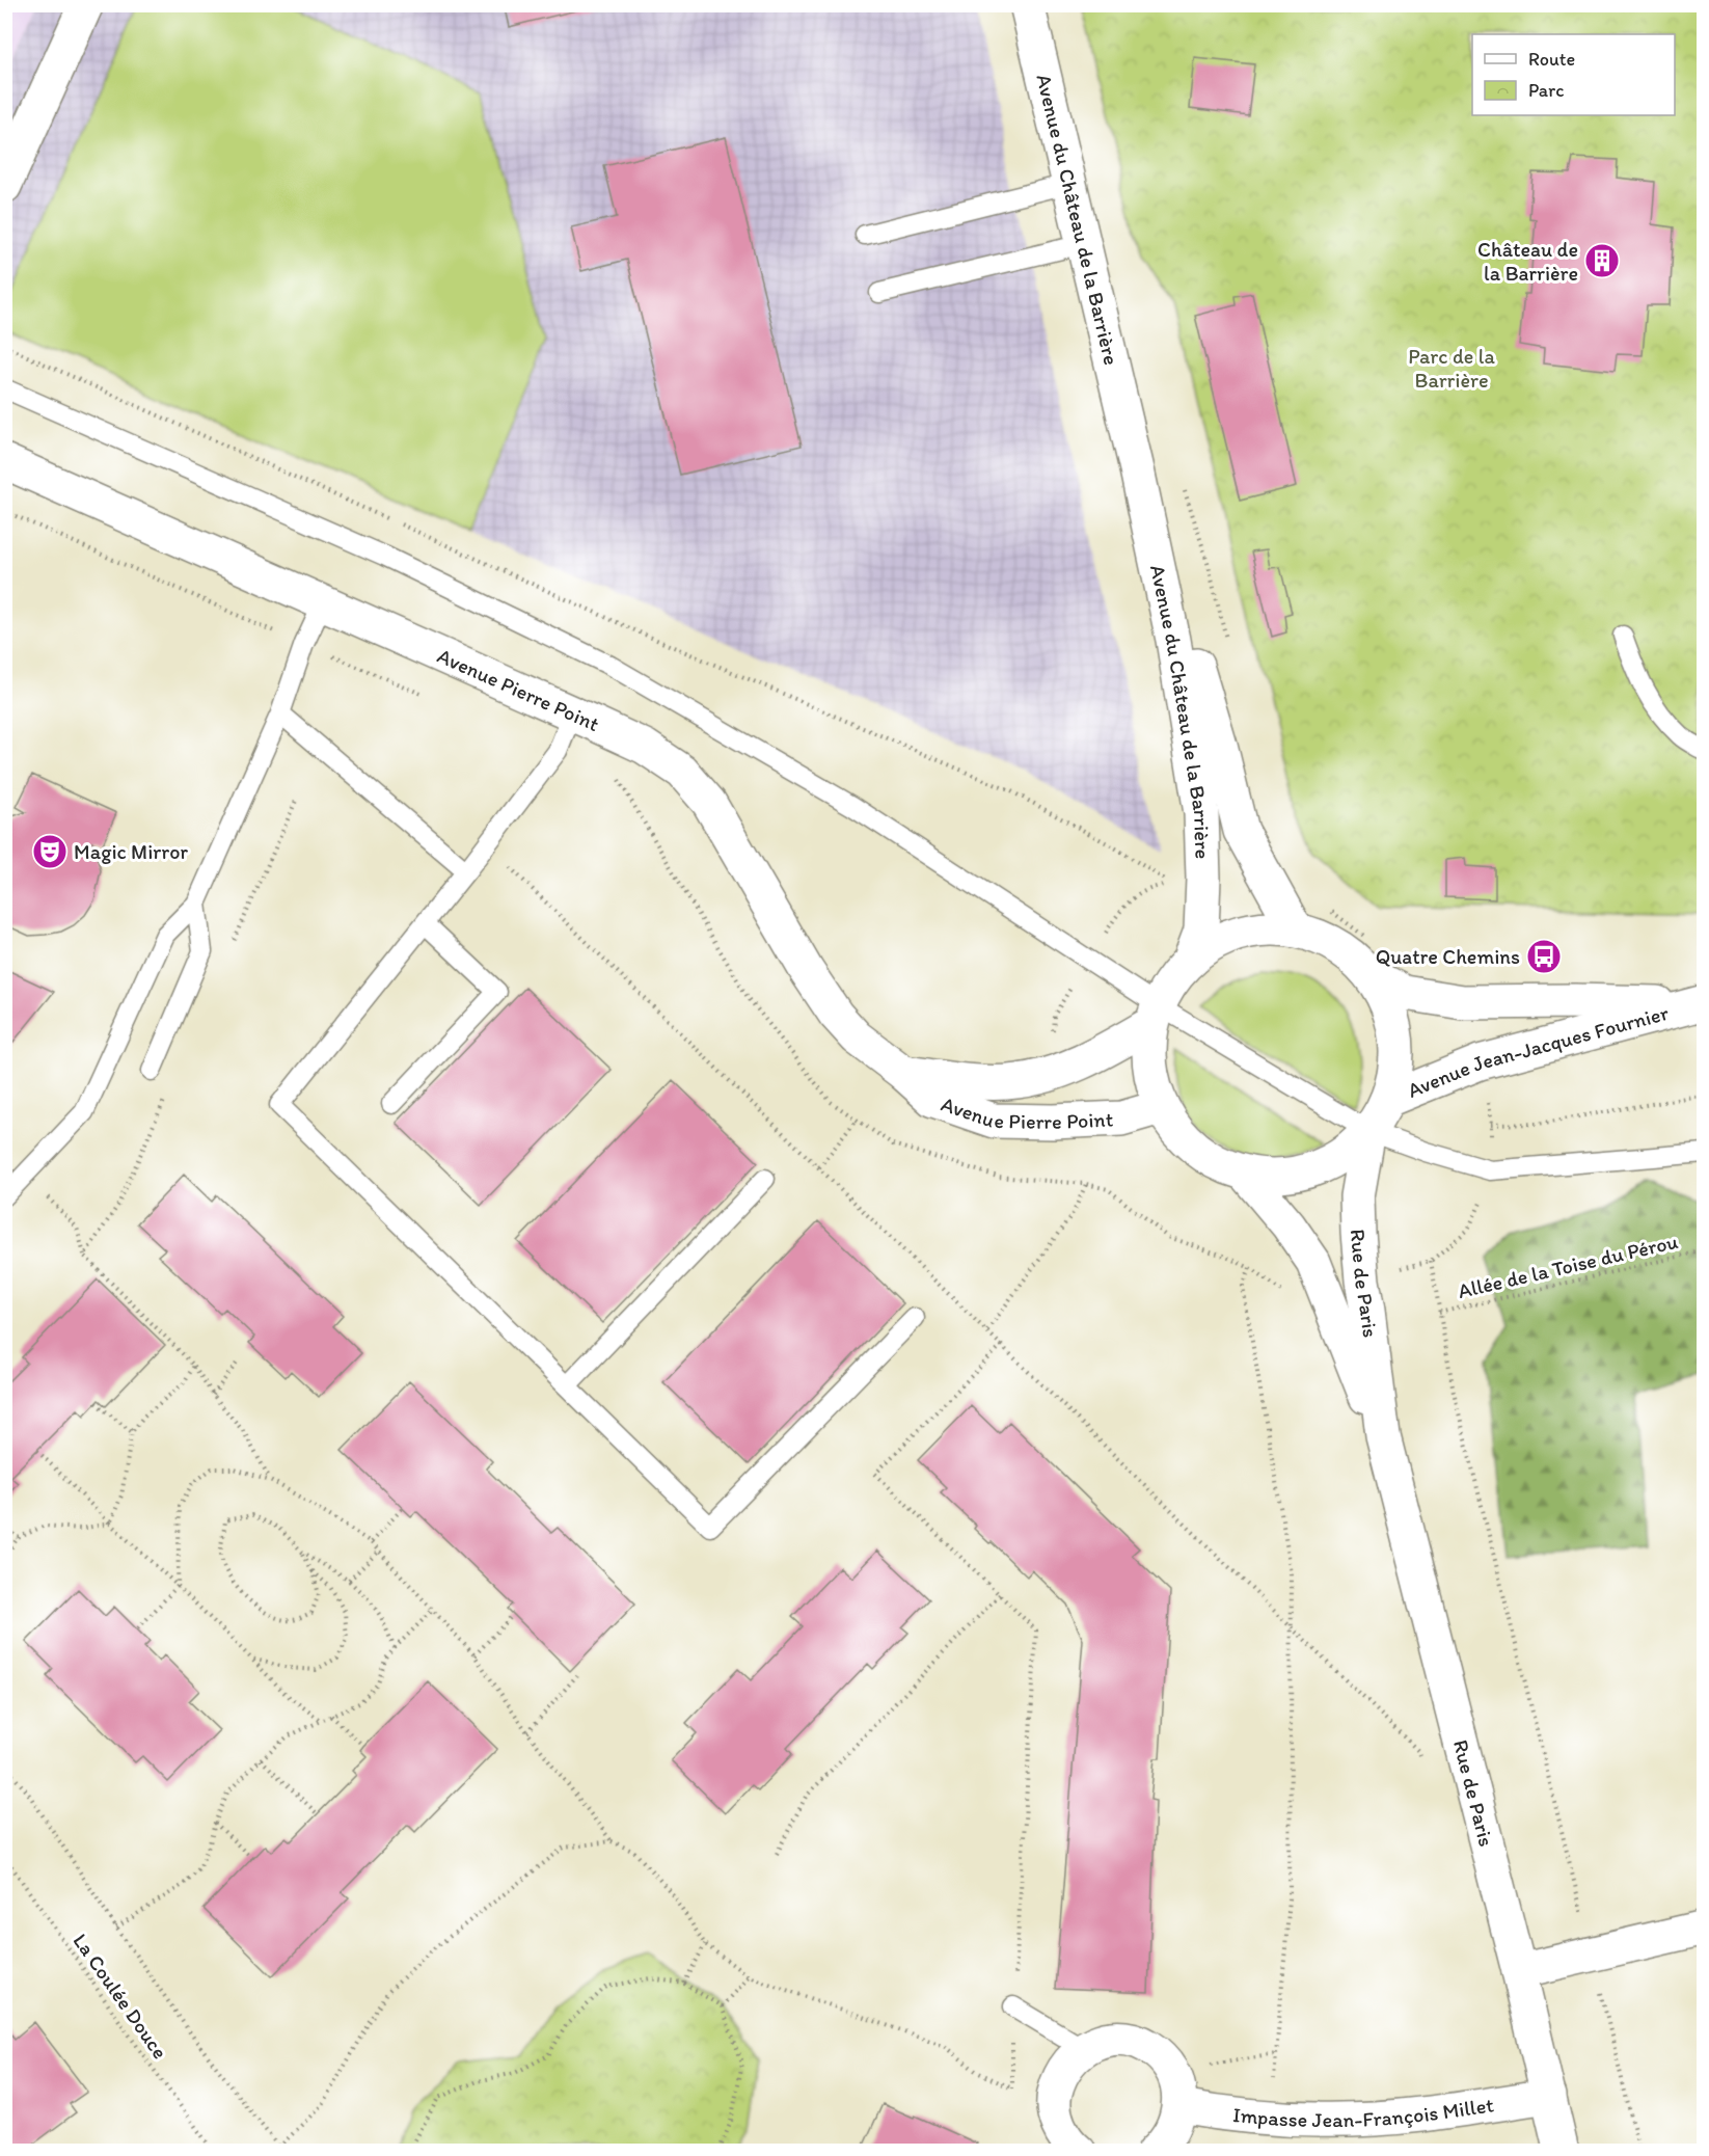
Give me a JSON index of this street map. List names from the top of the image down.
{
  "streets": {
    "street": [
      "Avenue du Château de la Barrière",
      "Avenue Pierre Point",
      "Avenue Jean-Jacques Fournier",
      "Rue de Paris",
      "Impasse Jean-François Millet"
    ],
    "path": ["Allée de la Toise du Pérou", "La Coulée Douce"]
  },
  "crossings": [
    ["Avenue du Château de la Barrière", "Avenue Pierre Point"],
    ["Rue de Paris", "Impasse Jean-François Millet"]
  ],
  "parks": ["Parc de la Barrière"],
  "places": {
    "building": ["Château de la Barrière"],
    "theatre": ["Magic Mirror"],
    "bus stop": ["Quatre Chemins"]
  },
  "legend": ["Route", "Parc"]
}
